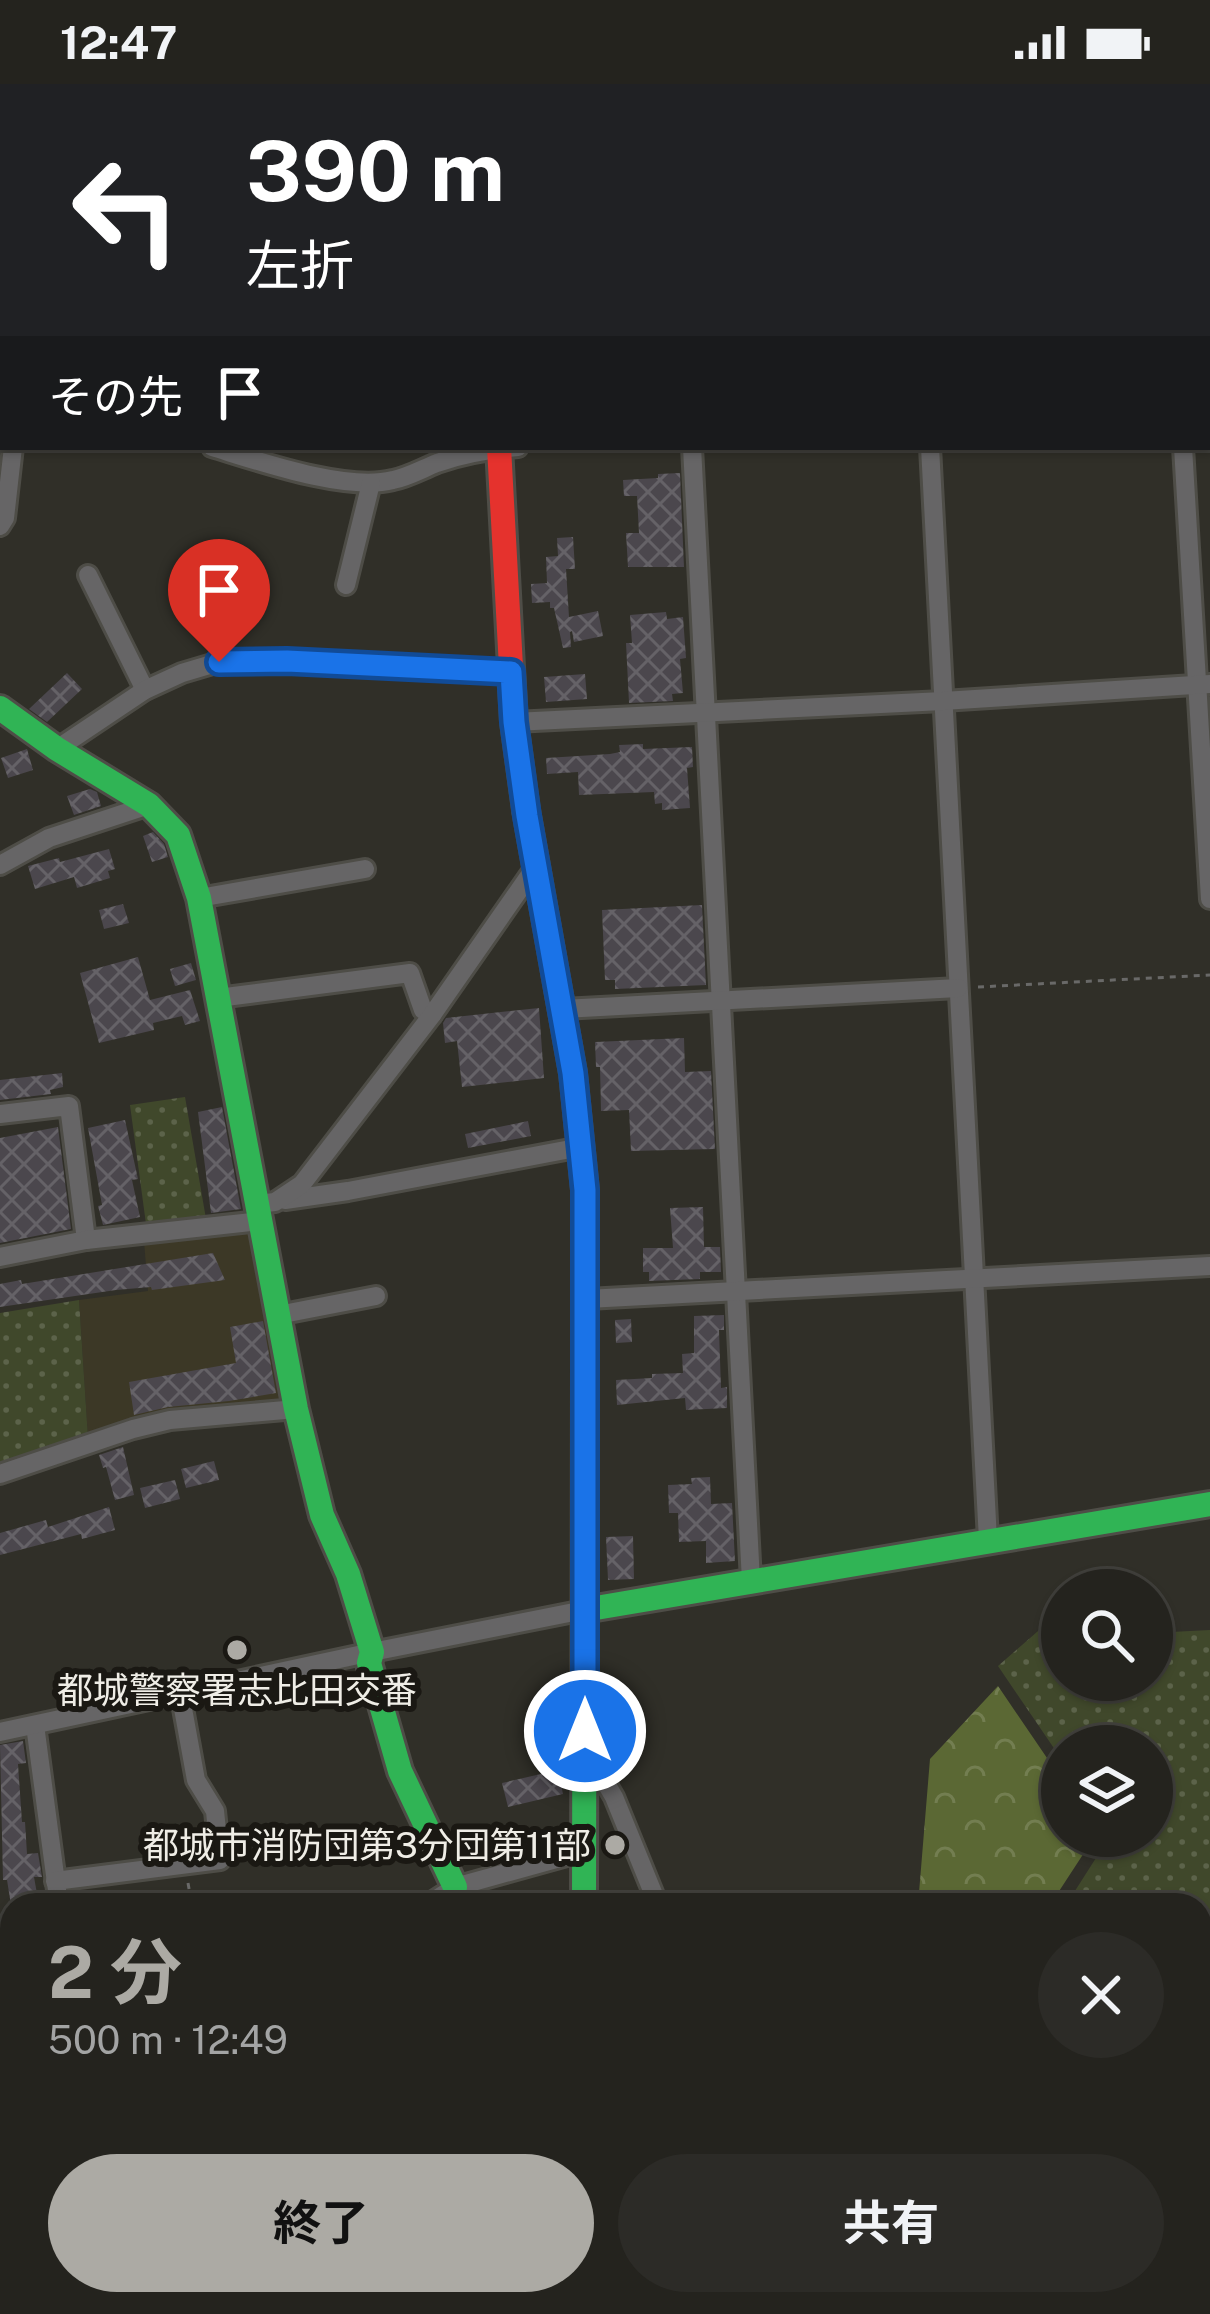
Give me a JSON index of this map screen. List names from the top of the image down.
{
  "places": ["都城警察署志比田交番", "都城市消防団第3分団第11部"],
  "page": {
    "status": "12:47",
    "turn": ["390 m", "左折"],
    "then": "その先",
    "heading": ["2 分", "500 m · 12:49"],
    "buttons": ["終了", "共有"]
  }
}
